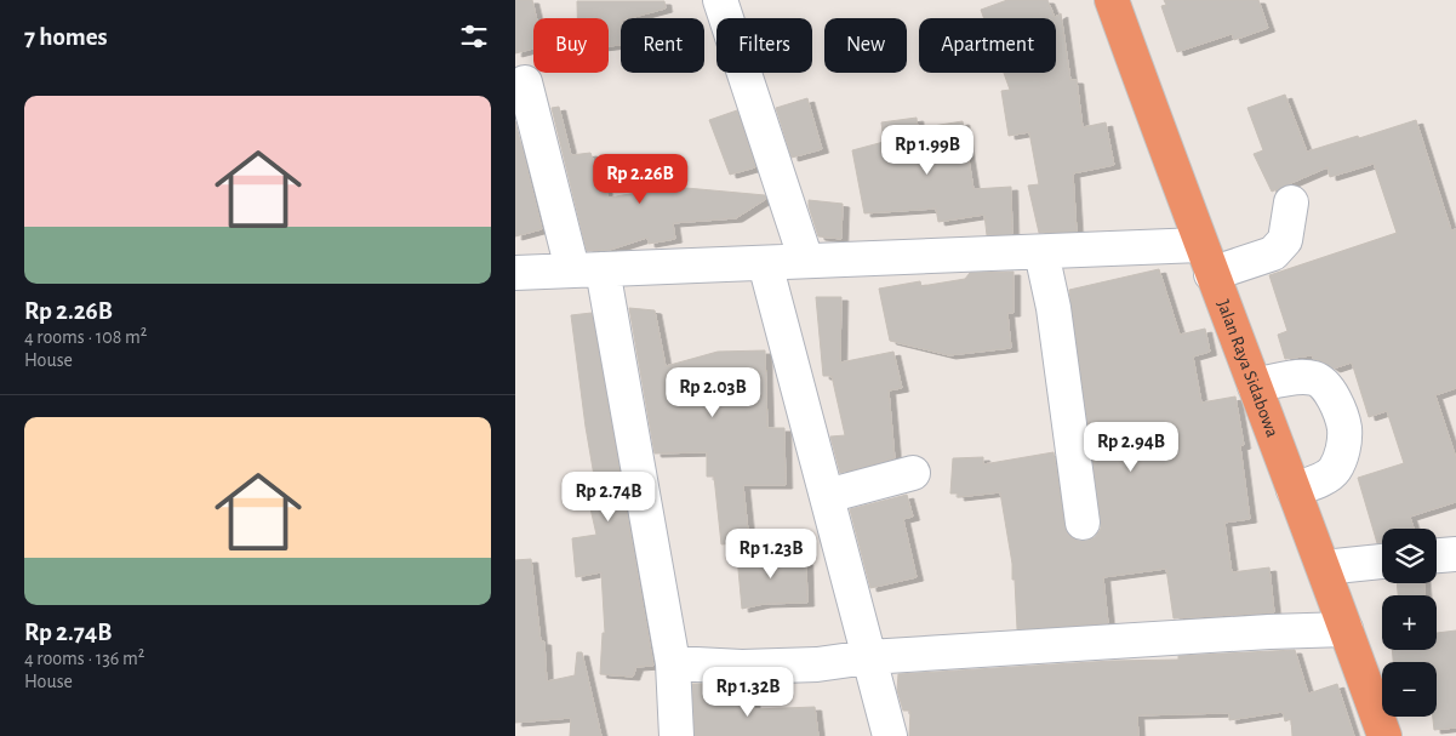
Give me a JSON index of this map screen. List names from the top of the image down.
{
  "streets": {
    "highway": ["Jalan Raya Sidabowa"]
  },
  "page": {
    "heading": "7 homes",
    "chip": [
      "Buy",
      "Rent",
      "Filters",
      "New",
      "Apartment"
    ],
    "list": [
      {
        "name": "Rp 2.26B",
        "note": "4 rooms · 108 m² · House"
      },
      {
        "name": "Rp 2.74B",
        "note": "4 rooms · 136 m² · House"
      }
    ],
    "price": [
      "Rp 1.99B",
      "Rp 2.26B",
      "Rp 2.03B",
      "Rp 2.94B",
      "Rp 2.74B",
      "Rp 1.23B",
      "Rp 1.32B"
    ],
    "map_buttons": ["+", "−"]
  }
}
